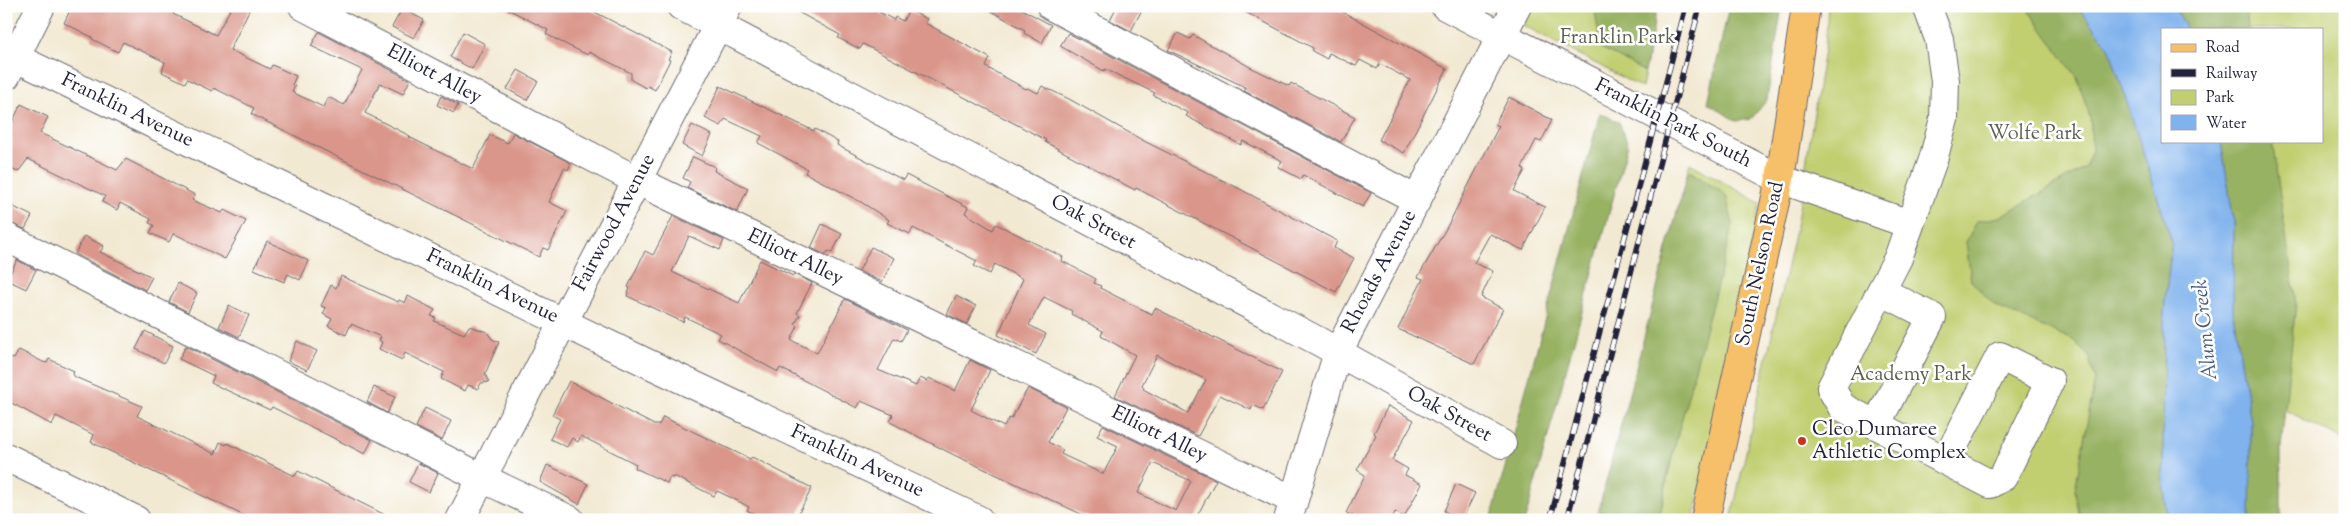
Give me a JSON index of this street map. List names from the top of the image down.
{
  "streets": {
    "main road": ["South Nelson Road"],
    "street": [
      "Elliott Alley",
      "Franklin Avenue",
      "Franklin Park South",
      "Fairwood Avenue",
      "Oak Street",
      "Rhoads Avenue"
    ]
  },
  "crossings": [
    ["Elliott Alley", "Fairwood Avenue"],
    ["Elliott Alley", "Rhoads Avenue"],
    ["Franklin Avenue", "Fairwood Avenue"],
    ["Franklin Park South", "South Nelson Road"],
    ["Franklin Park South", "Rhoads Avenue"],
    ["Fairwood Avenue", "Oak Street"],
    ["Oak Street", "Rhoads Avenue"]
  ],
  "water": ["Alum Creek"],
  "parks": ["Franklin Park", "Wolfe Park", "Academy Park"],
  "places": ["Cleo Dumaree Athletic Complex"],
  "legend": [
    "Road",
    "Railway",
    "Park",
    "Water"
  ]
}
